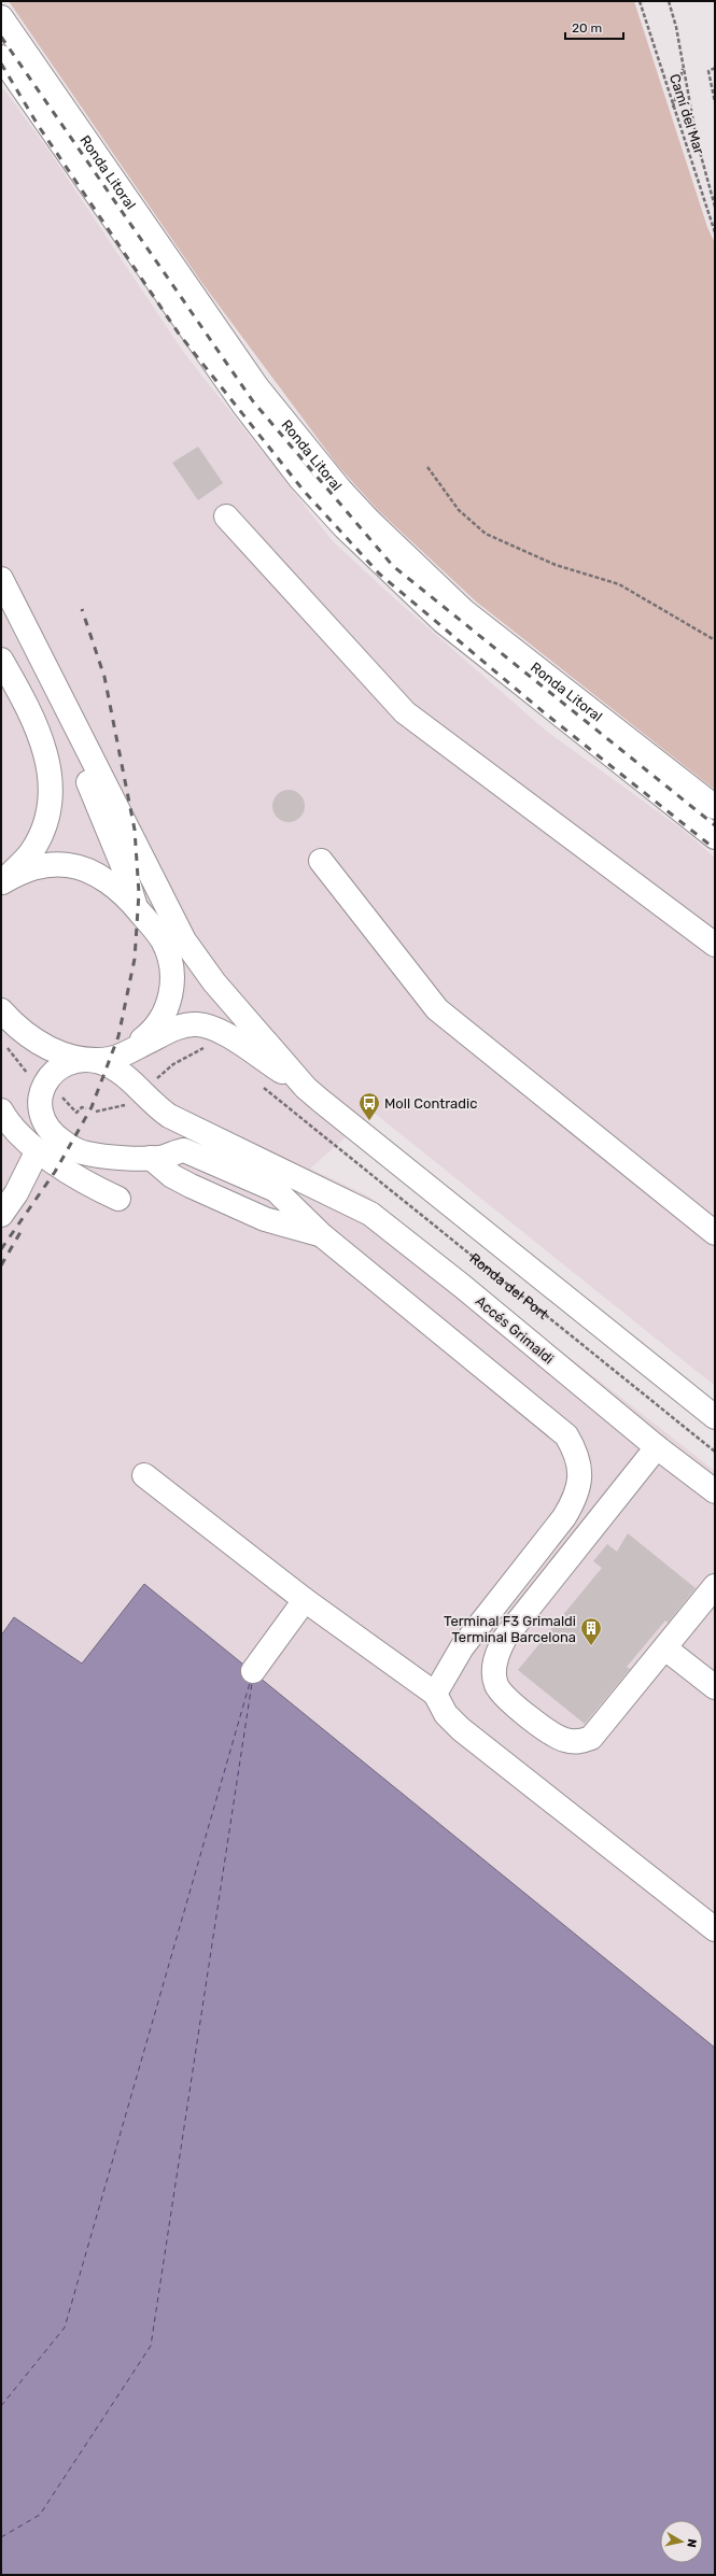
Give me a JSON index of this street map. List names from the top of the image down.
{
  "streets": {
    "main road": ["Ronda Litoral", "Ronda del Port", "Accés Grimaldi"],
    "path": ["Camí del Mar"]
  },
  "places": {
    "bus stop": ["Moll Contradic"],
    "building": ["Terminal F3 Grimaldi Terminal Barcelona"]
  },
  "scale_bar": "20 m",
  "north": "right"
}
